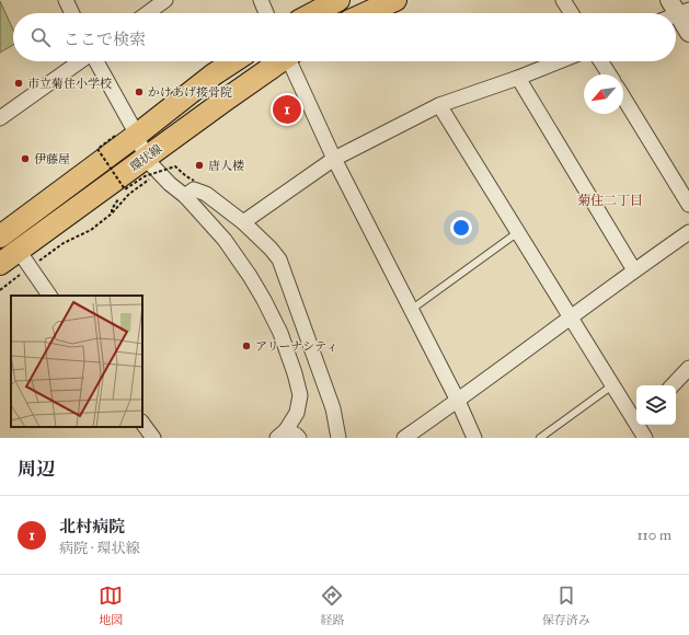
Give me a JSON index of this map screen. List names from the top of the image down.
{
  "streets": {
    "main road": ["環状線"]
  },
  "districts": ["菊住二丁目"],
  "places": [
    "市立菊住小学校",
    "かけあげ接骨院",
    "伊藤屋",
    "唐人楼",
    "アリーナシティ"
  ],
  "north": "bottom left",
  "page": {
    "search": "ここで検索",
    "pins": "1",
    "heading": "周辺",
    "list": [
      {
        "mark": "1",
        "name": "北村病院",
        "note": "病院 · 環状線",
        "value": "110 m"
      }
    ],
    "nav": ["地図", "経路", "保存済み"]
  }
}
